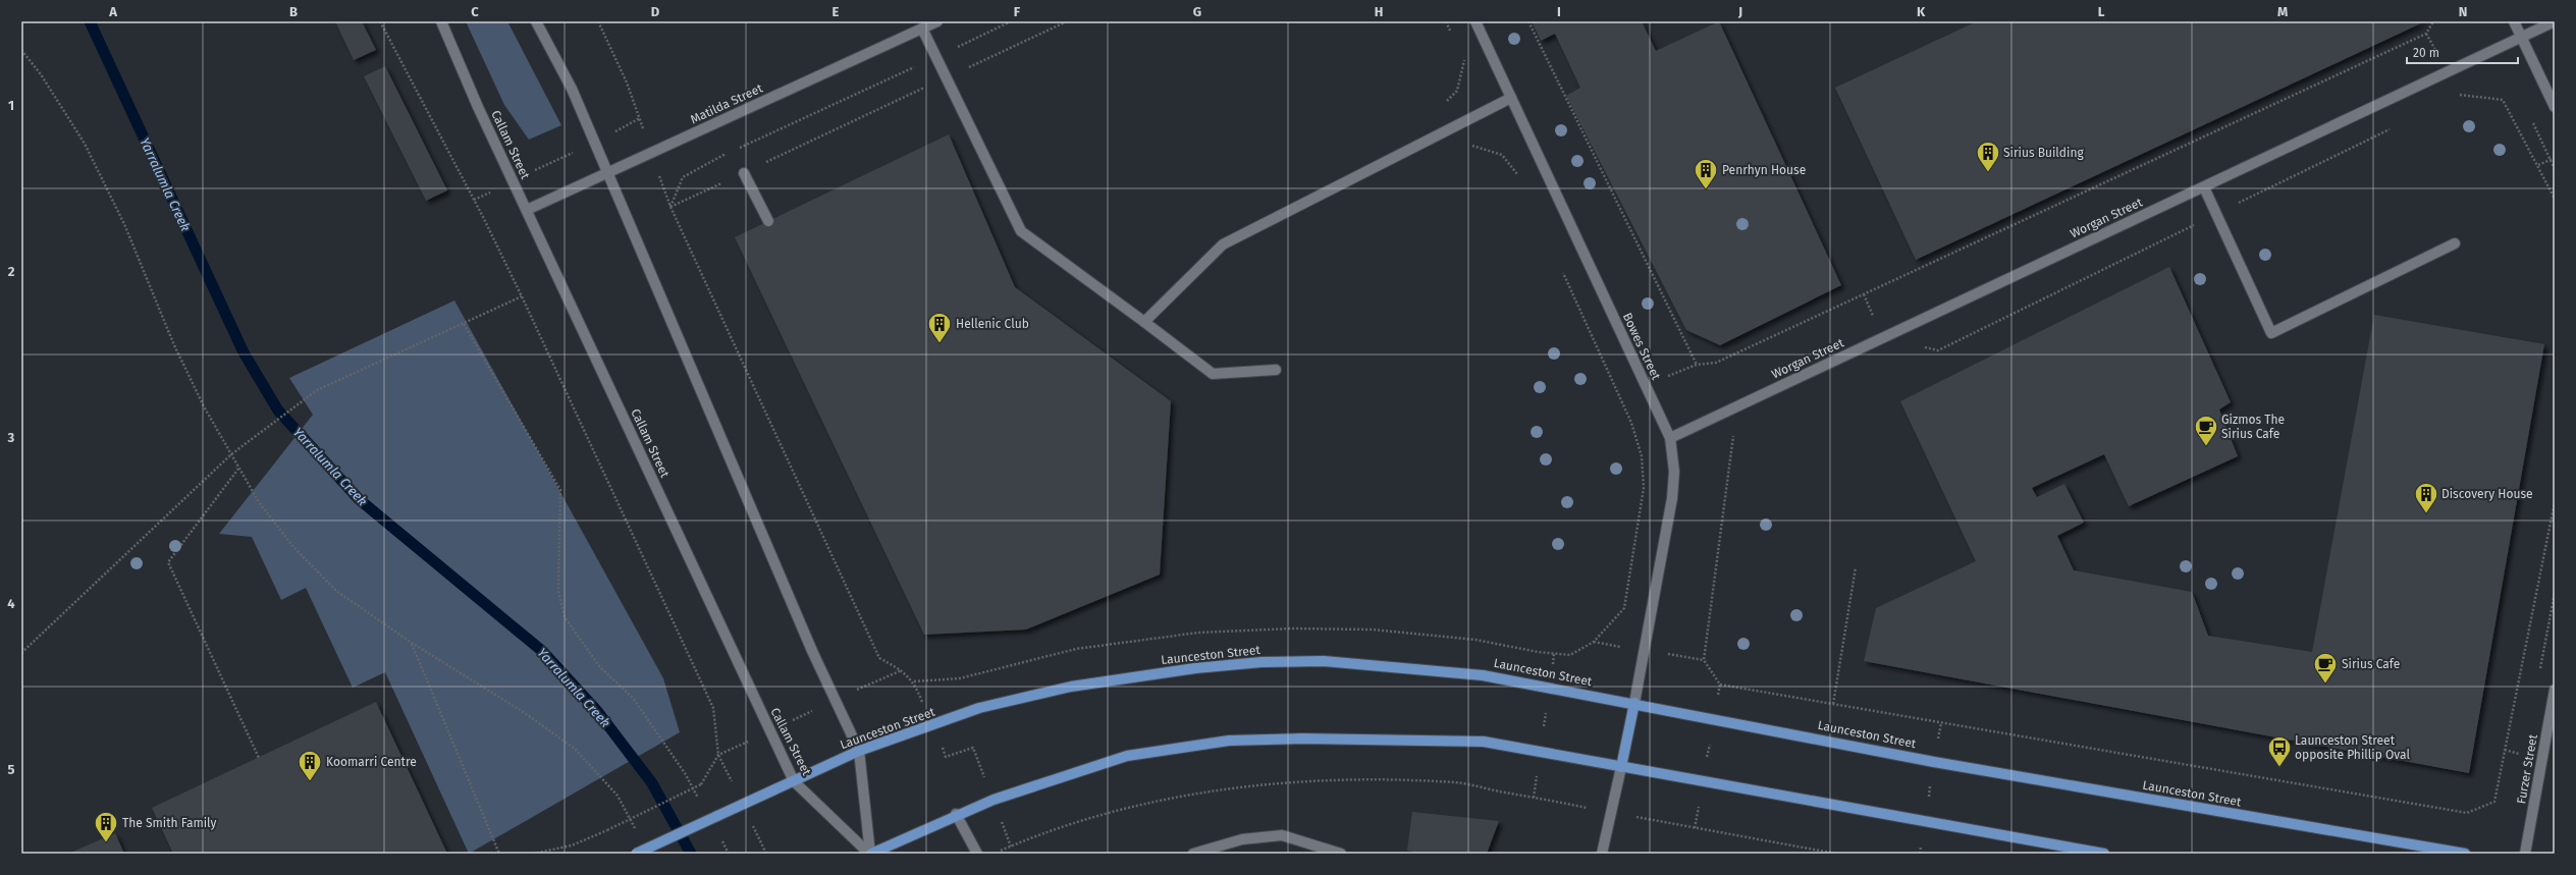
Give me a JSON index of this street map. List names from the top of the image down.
{
  "streets": {
    "main road": ["Launceston Street"],
    "street": [
      "Matilda Street",
      "Callam Street",
      "Worgan Street",
      "Bowes Street",
      "Furzer Street"
    ]
  },
  "crossings": [
    ["Matilda Street", "Callam Street"],
    ["Callam Street", "Launceston Street"],
    ["Worgan Street", "Bowes Street"],
    ["Bowes Street", "Launceston Street"]
  ],
  "water": ["Yarralumla Creek"],
  "places": {
    "building": [
      "Sirius Building",
      "Penrhyn House",
      "Hellenic Club",
      "Discovery House",
      "Koomarri Centre",
      "The Smith Family"
    ],
    "cafe": ["Gizmos The Sirius Cafe", "Sirius Cafe"],
    "bus stop": ["Launceston Street opposite Phillip Oval"]
  },
  "scale_bar": "20 m",
  "grid": {
    "columns": [
      "A",
      "B",
      "C",
      "D",
      "E",
      "F",
      "G",
      "H",
      "I",
      "J",
      "K",
      "L",
      "M",
      "N"
    ],
    "rows": [
      "1",
      "2",
      "3",
      "4",
      "5"
    ]
  }
}
